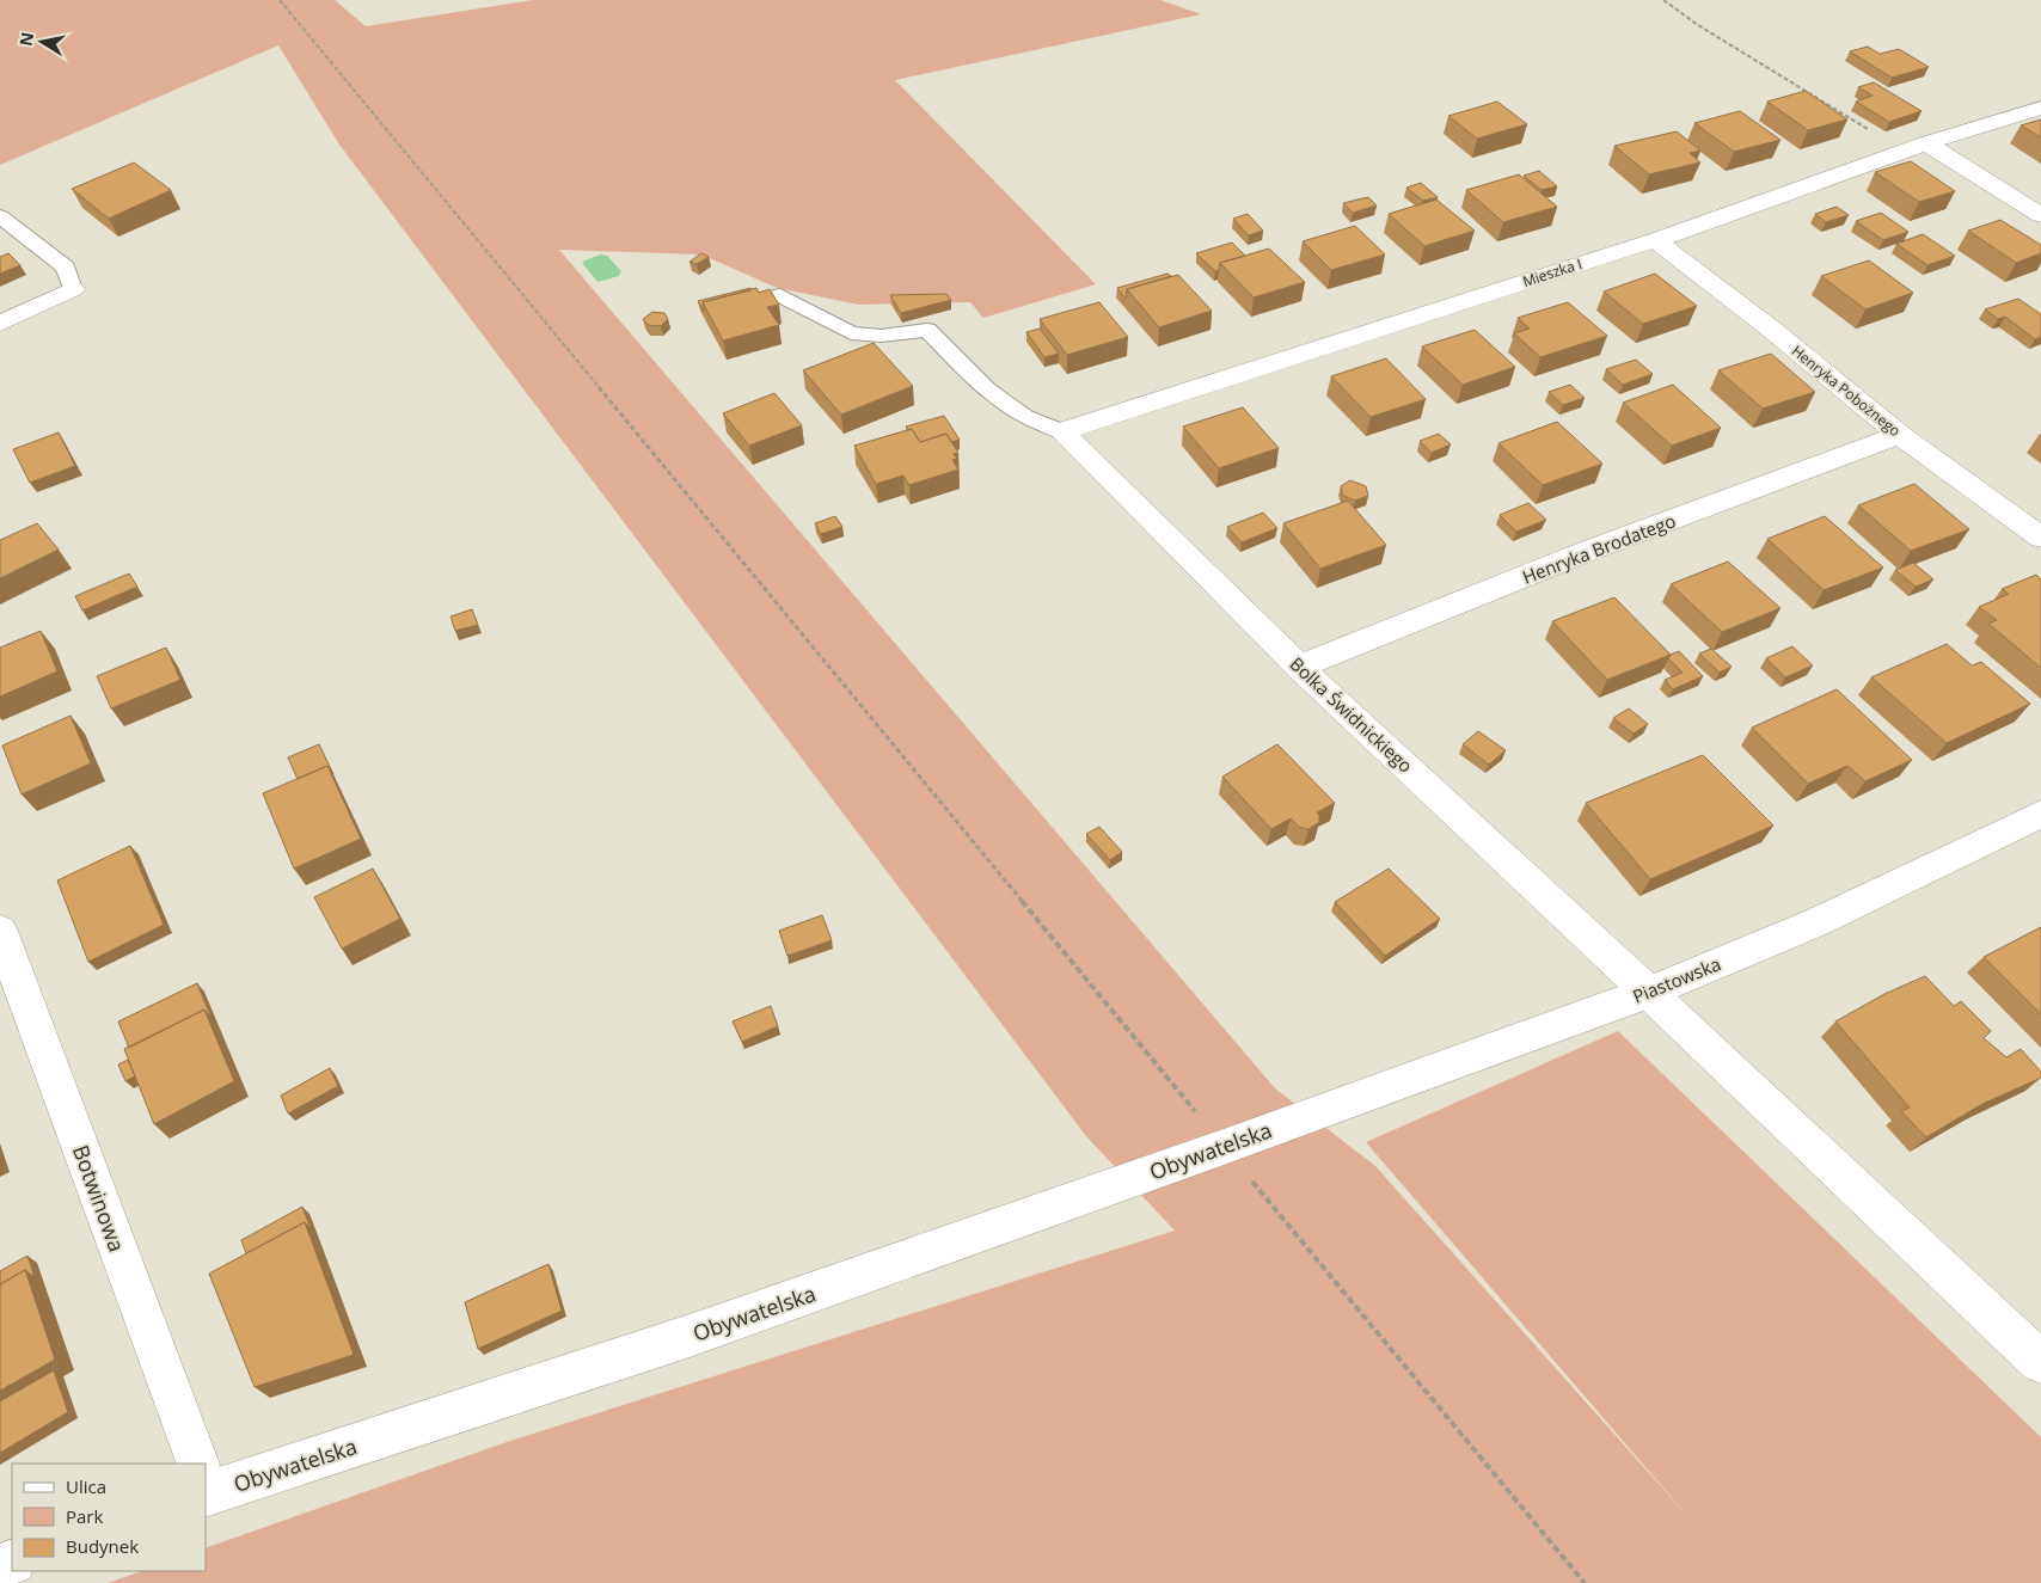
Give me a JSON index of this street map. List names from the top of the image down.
{
  "streets": {
    "street": [
      "Mieszka I",
      "Henryka Pobożnego",
      "Henryka Brodatego",
      "Bolka Świdnickiego",
      "Piastowska",
      "Obywatelska",
      "Botwinowa"
    ]
  },
  "crossings": [
    ["Mieszka I", "Henryka Pobożnego"],
    ["Mieszka I", "Bolka Świdnickiego"],
    ["Henryka Pobożnego", "Henryka Brodatego"],
    ["Henryka Brodatego", "Bolka Świdnickiego"],
    ["Bolka Świdnickiego", "Piastowska"],
    ["Piastowska", "Obywatelska"]
  ],
  "legend": ["Ulica", "Park", "Budynek"],
  "north": "left"
}
